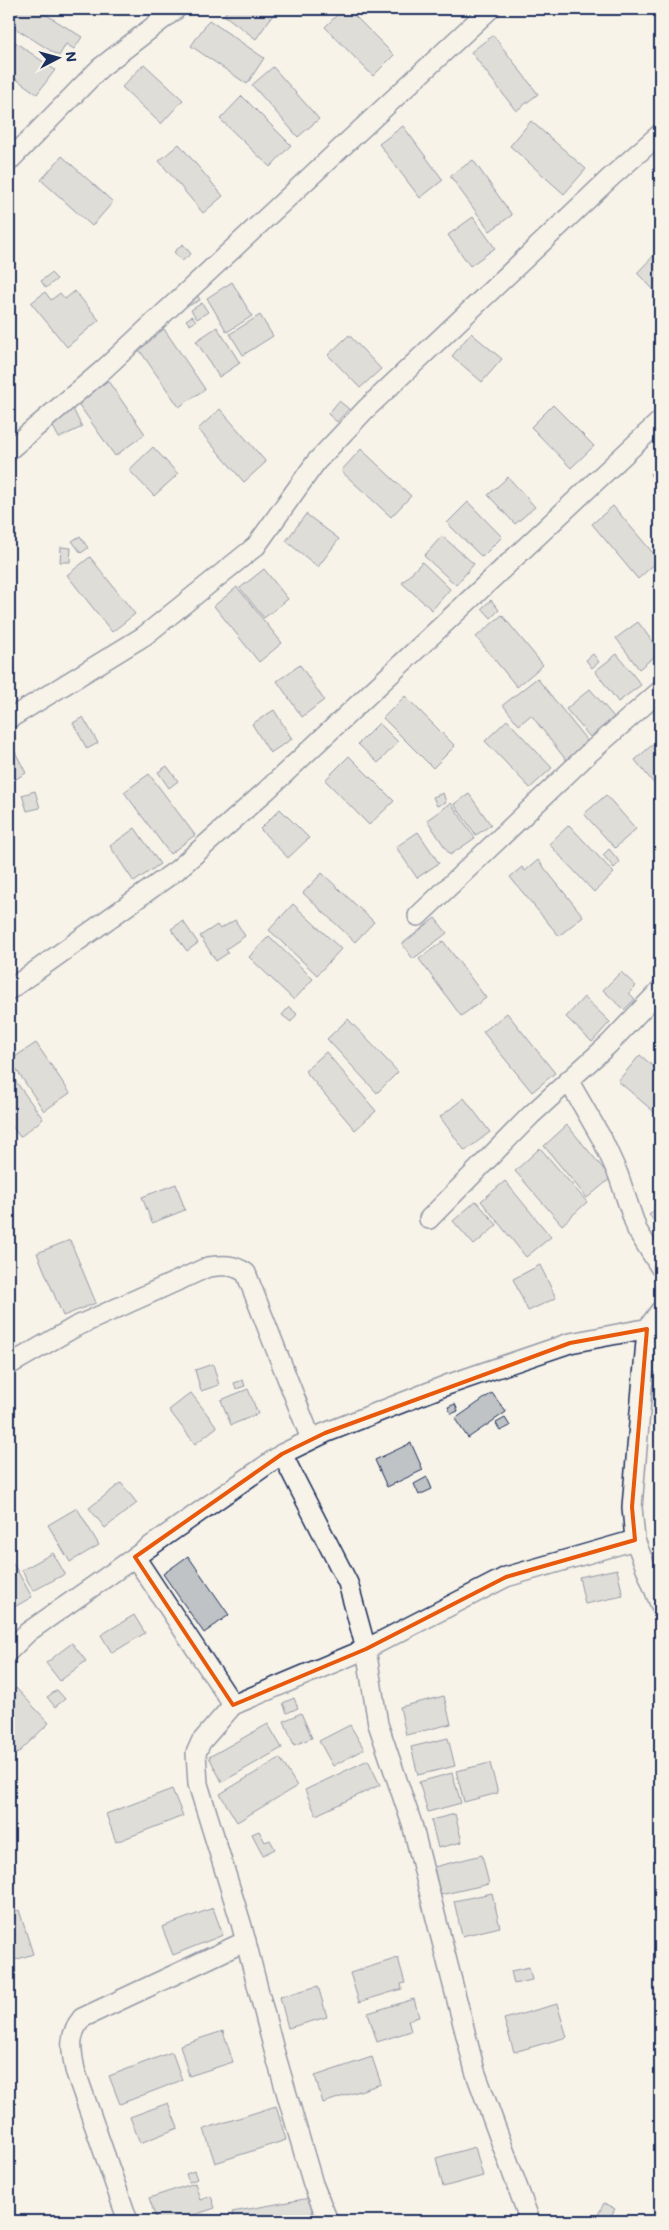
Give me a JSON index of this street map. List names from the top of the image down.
{
  "north": "right"
}
